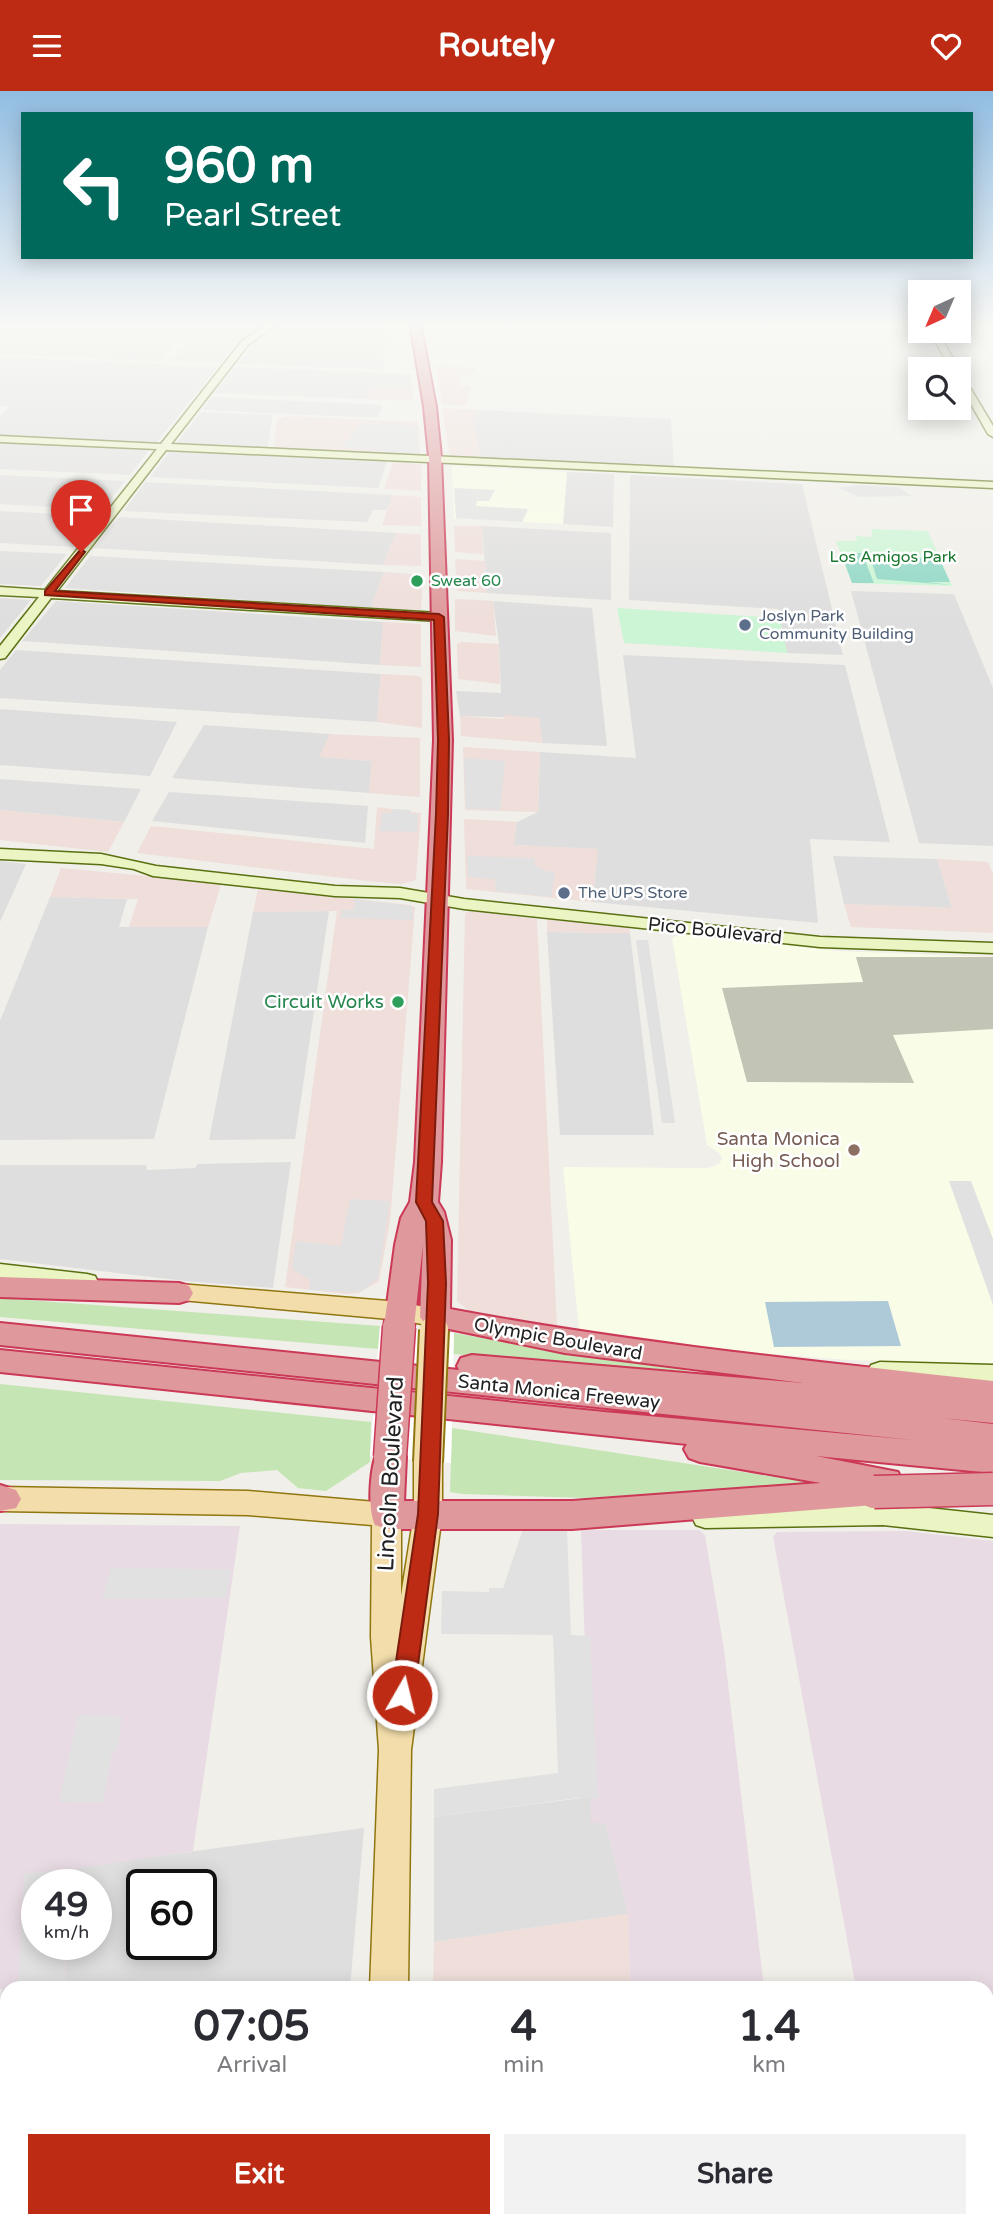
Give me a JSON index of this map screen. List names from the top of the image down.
{
  "streets": {
    "highway": ["Olympic Boulevard", "Santa Monica Freeway", "Lincoln Boulevard"],
    "street": ["Pico Boulevard"]
  },
  "crossings": [
    ["Pico Boulevard", "Lincoln Boulevard"],
    ["Olympic Boulevard", "Lincoln Boulevard"]
  ],
  "parks": ["Los Amigos Park"],
  "places": [
    "Sweat 60",
    "Joslyn Park Community Building",
    "The UPS Store",
    "Circuit Works",
    "Santa Monica High School"
  ],
  "north": "bottom left",
  "page": {
    "header": "Routely",
    "turn": ["960 m", "Pearl Street"],
    "speed": "49 km/h",
    "limit": "60",
    "eta": [
      "07:05",
      "Arrival",
      "4",
      "min",
      "1.4",
      "km"
    ],
    "buttons": ["Exit", "Share"]
  }
}
